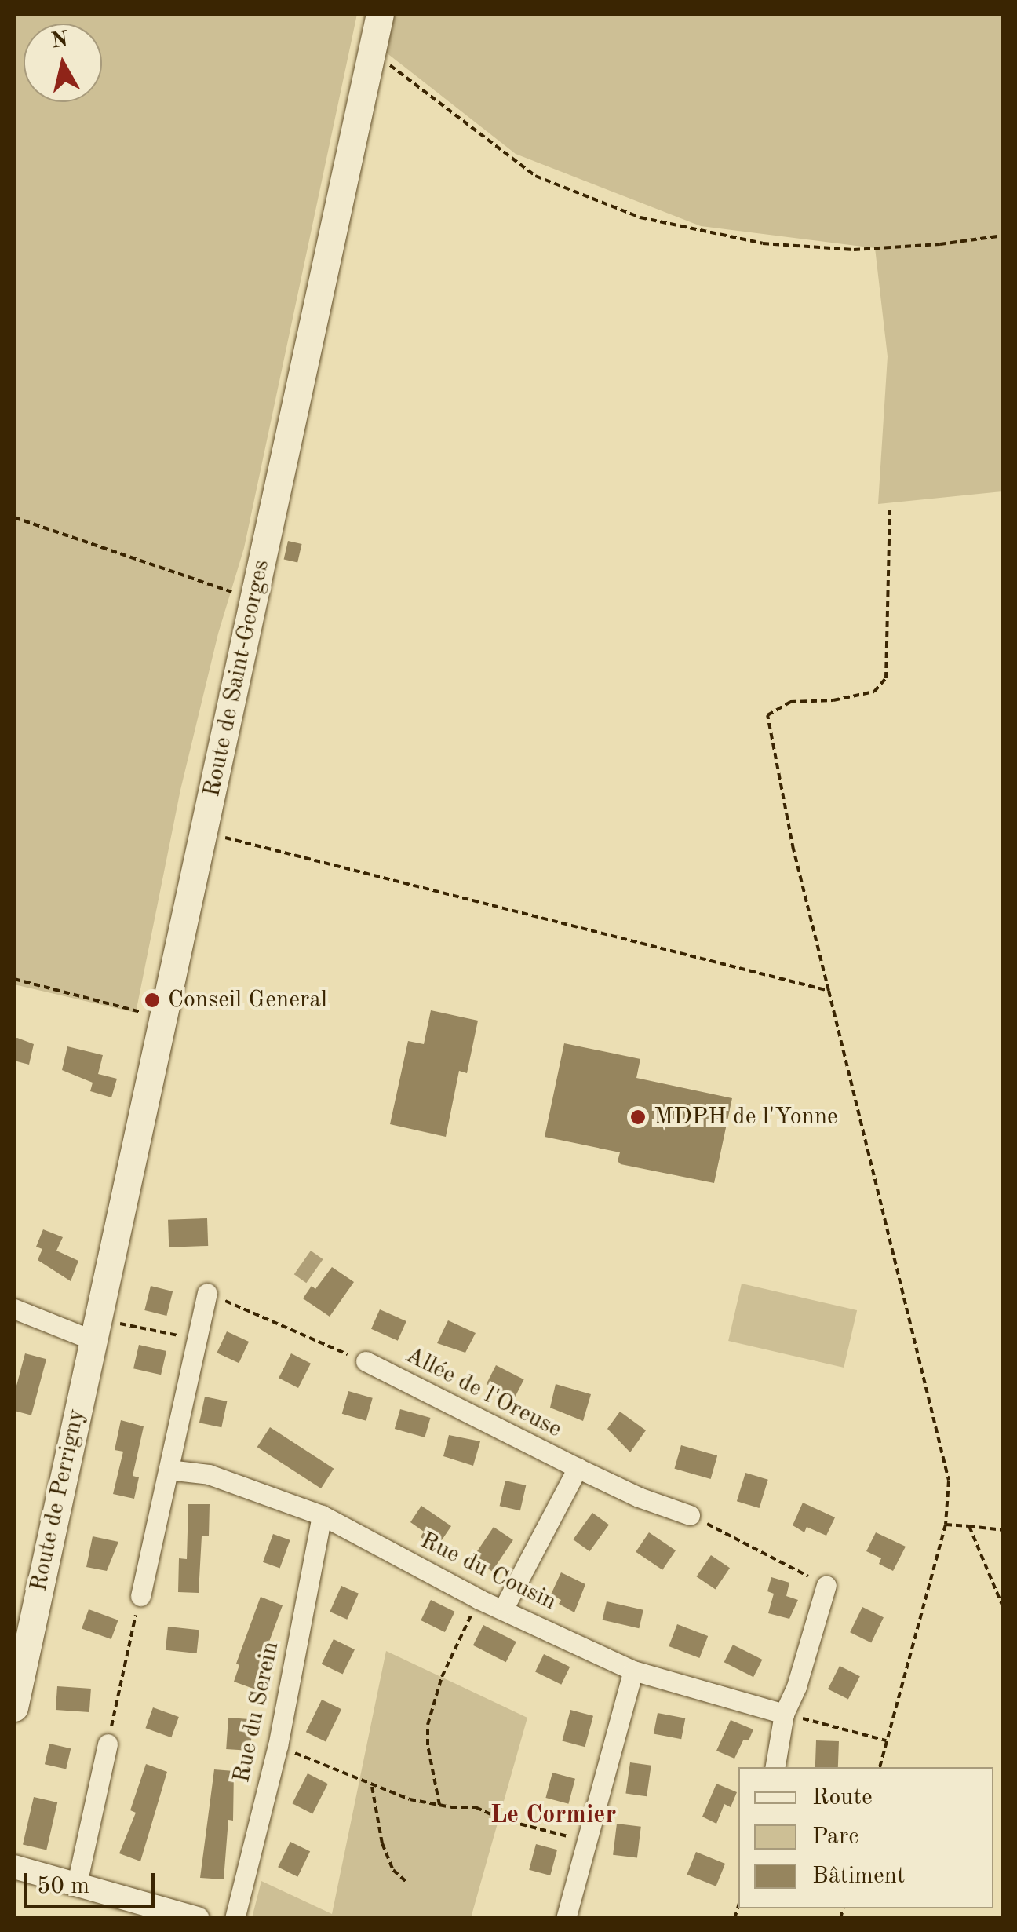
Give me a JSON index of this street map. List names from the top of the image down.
{
  "streets": {
    "main road": ["Route de Saint-Georges", "Route de Perrigny"],
    "street": ["Allée de l'Oreuse", "Rue du Cousin", "Rue du Serein"]
  },
  "crossings": [
    ["Route de Saint-Georges", "Route de Perrigny"],
    ["Allée de l'Oreuse", "Rue du Cousin"],
    ["Rue du Cousin", "Rue du Serein"]
  ],
  "districts": ["Le Cormier"],
  "places": ["Conseil General", "MDPH de l'Yonne"],
  "legend": ["Route", "Parc", "Bâtiment"],
  "scale_bar": "50 m",
  "north": "top"
}
